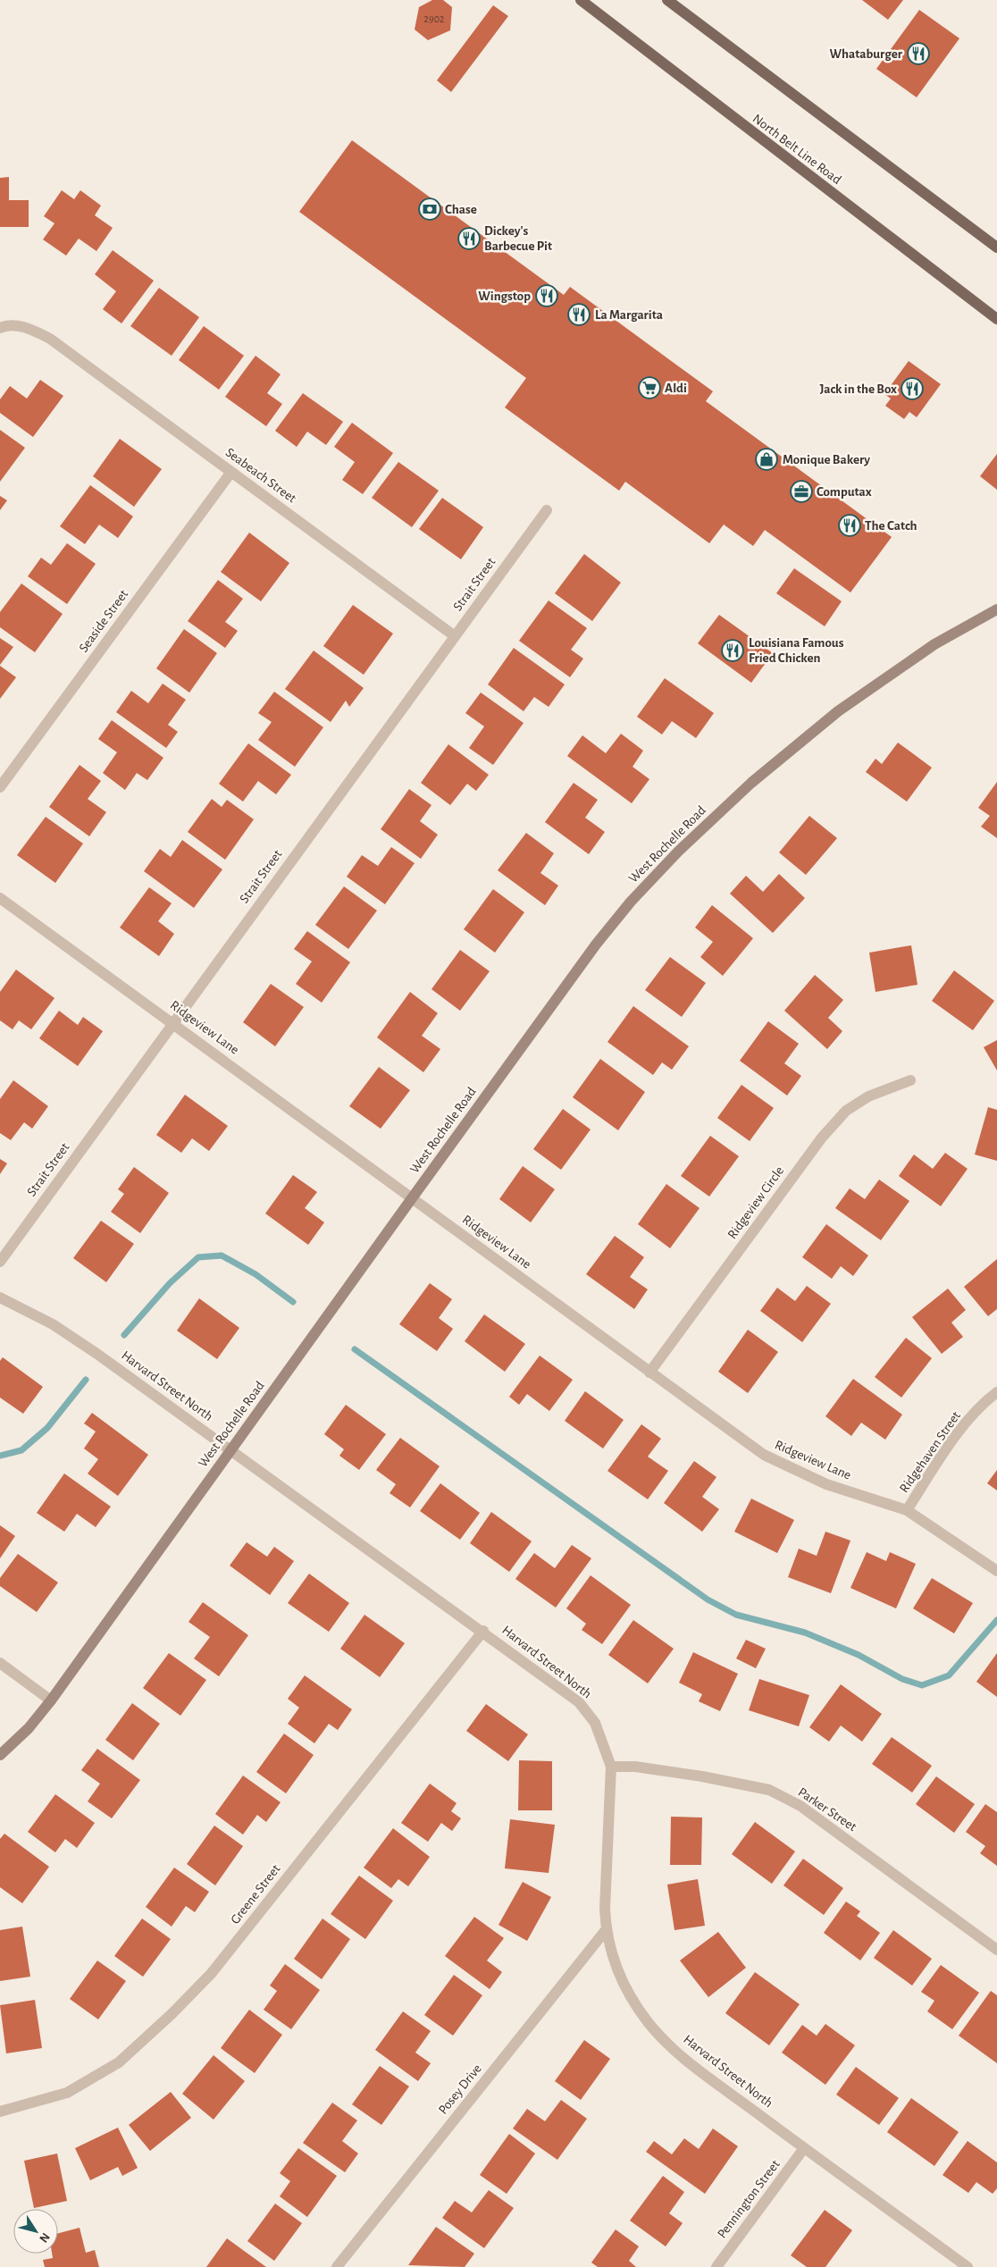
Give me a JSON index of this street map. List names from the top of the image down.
{
  "streets": {
    "main road": ["North Belt Line Road"],
    "street": [
      "Seabeach Street",
      "Strait Street",
      "Seaside Street",
      "West Rochelle Road",
      "Ridgeview Lane",
      "Ridgeview Circle",
      "Harvard Street North",
      "Ridgehaven Street",
      "Parker Street",
      "Greene Street",
      "Posey Drive",
      "Pennington Street"
    ]
  },
  "crossings": [
    ["Seabeach Street", "Strait Street"],
    ["Seabeach Street", "Seaside Street"],
    ["Strait Street", "Ridgeview Lane"],
    ["West Rochelle Road", "Ridgeview Lane"],
    ["West Rochelle Road", "Harvard Street North"],
    ["Ridgeview Lane", "Ridgeview Circle"],
    ["Ridgeview Lane", "Ridgehaven Street"],
    ["Harvard Street North", "Parker Street"],
    ["Harvard Street North", "Greene Street"],
    ["Harvard Street North", "Posey Drive"],
    ["Harvard Street North", "Pennington Street"]
  ],
  "places": {
    "restaurant": [
      "Whataburger",
      "Dickey's Barbecue Pit",
      "Wingstop",
      "La Margarita",
      "Jack in the Box",
      "The Catch",
      "Louisiana Famous Fried Chicken"
    ],
    "bank": ["Chase"],
    "supermarket": ["Aldi"],
    "shop": ["Monique Bakery"],
    "office": ["Computax"]
  },
  "house_numbers": ["2902"],
  "north": "bottom right"
}
